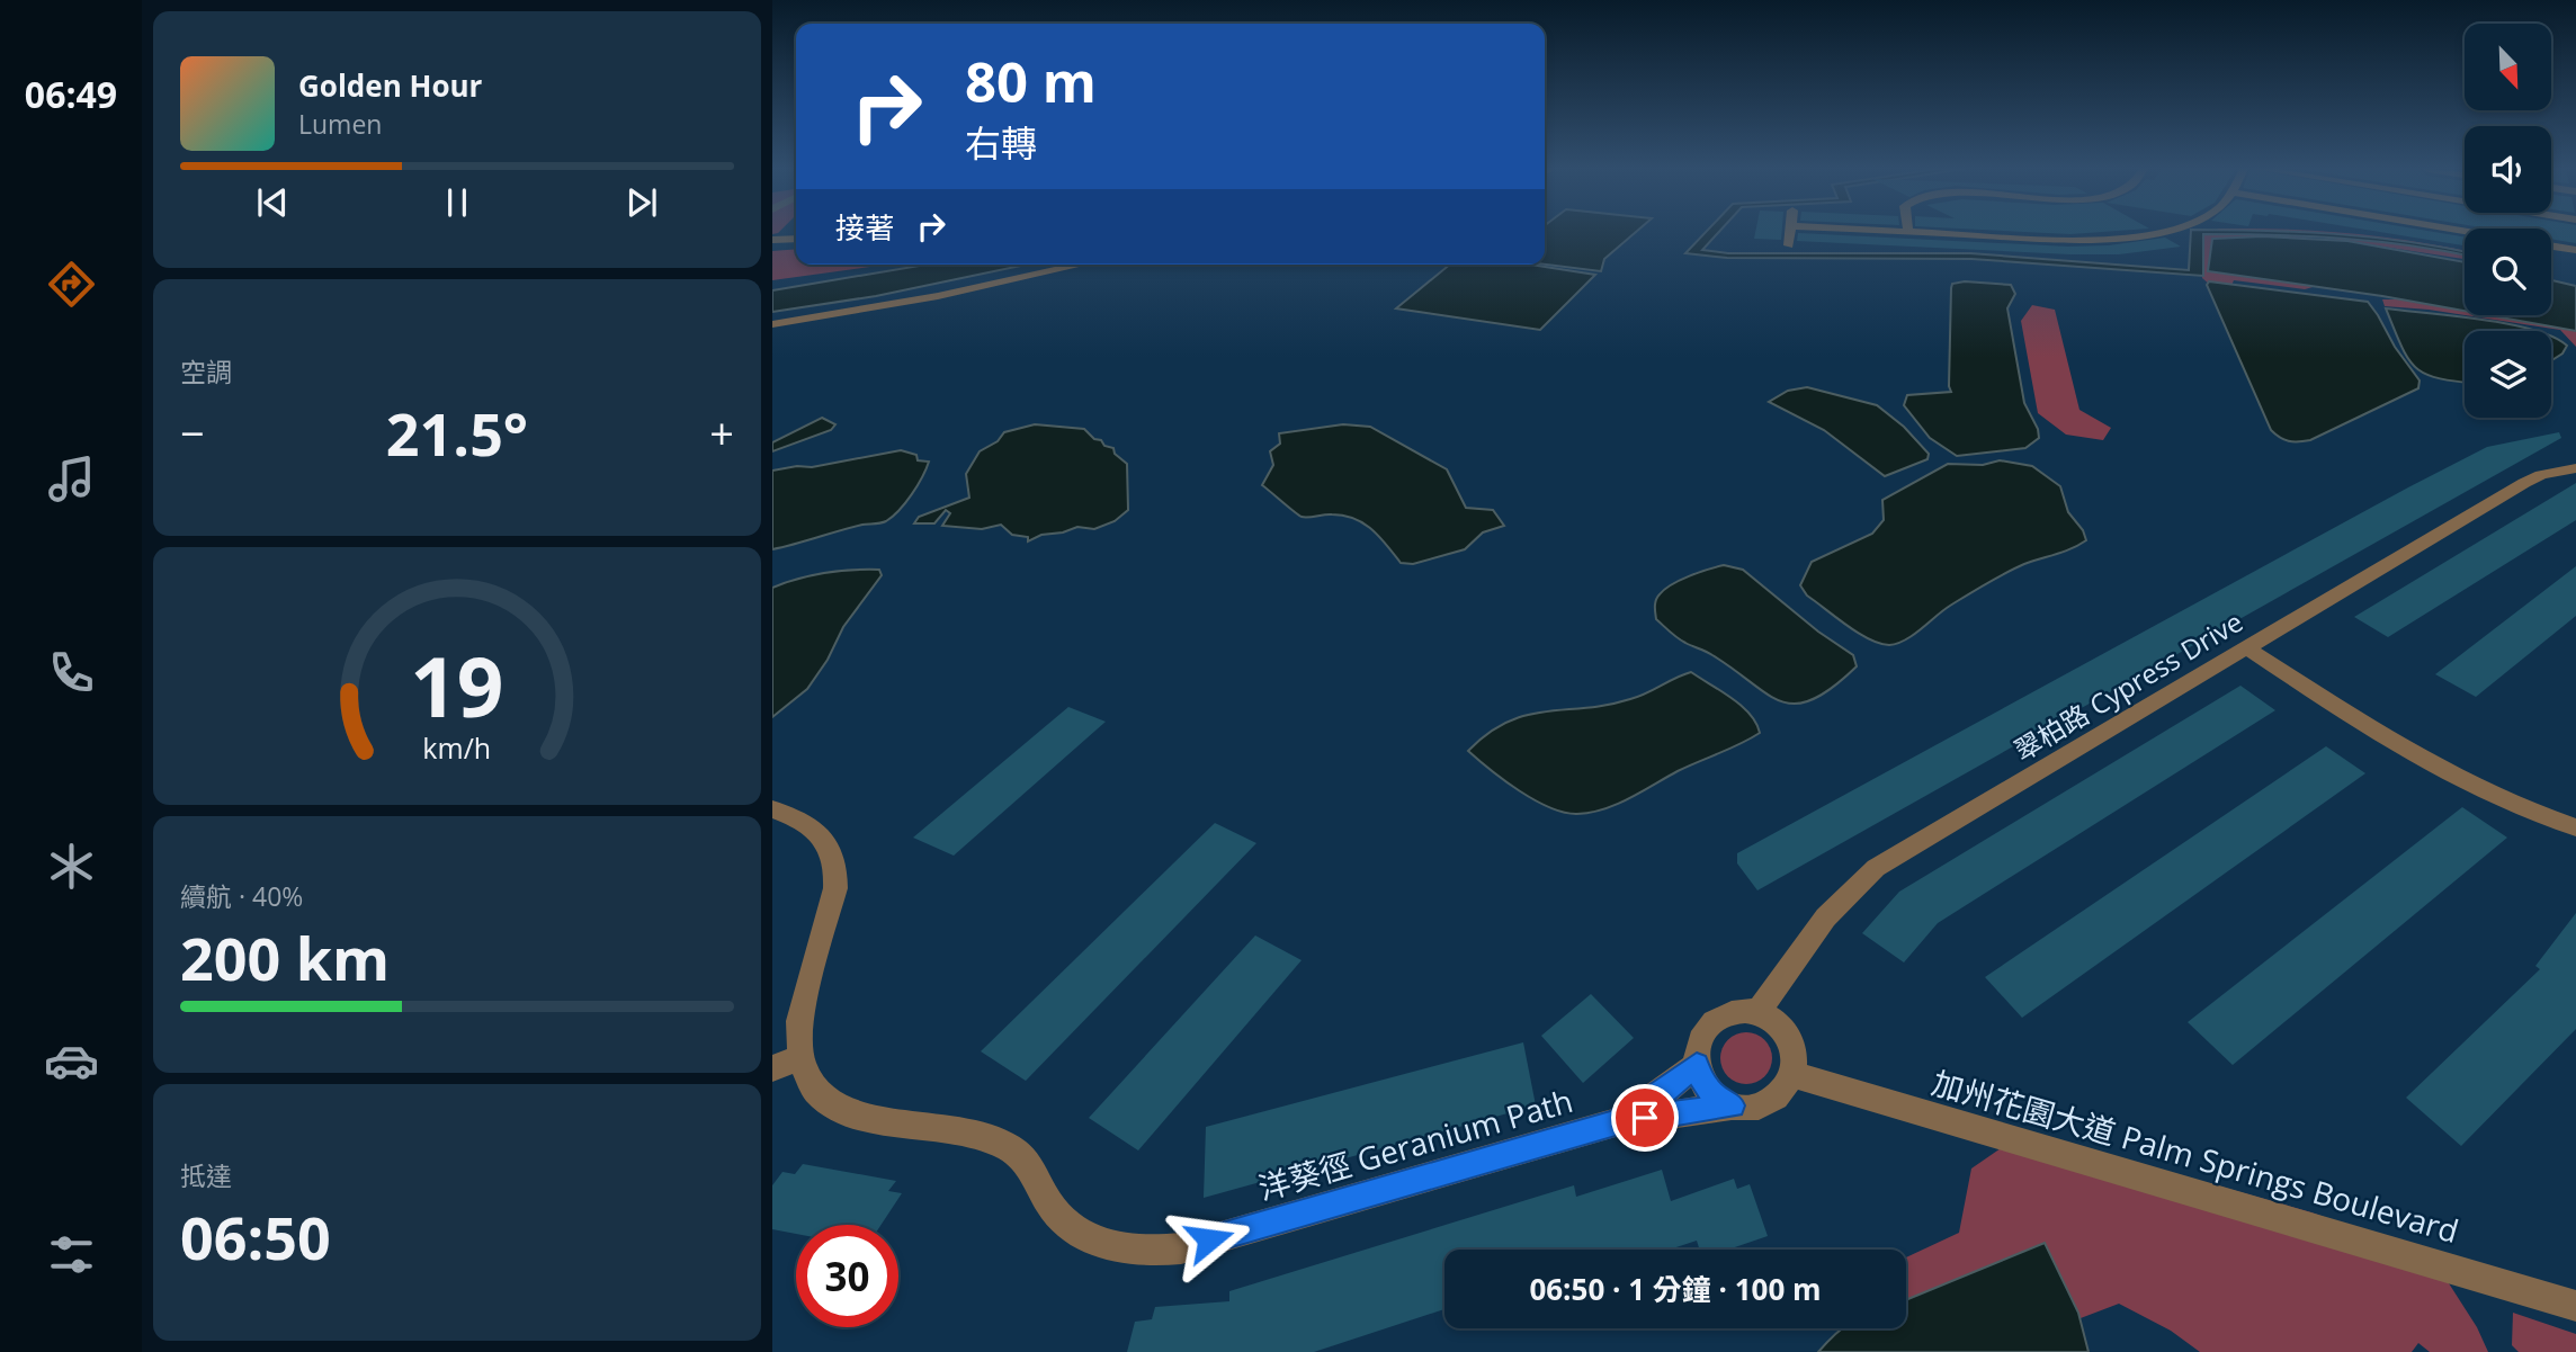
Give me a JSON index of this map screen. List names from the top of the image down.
{
  "streets": {
    "street": ["翠柏路 Cypress Drive", "洋葵徑 Geranium Path", "加州花園大道 Palm Springs Boulevard"]
  },
  "crossings": [
    ["翠柏路 Cypress Drive", "洋葵徑 Geranium Path"],
    ["翠柏路 Cypress Drive", "加州花園大道 Palm Springs Boulevard"],
    ["洋葵徑 Geranium Path", "加州花園大道 Palm Springs Boulevard"]
  ],
  "north": "bottom right",
  "page": {
    "tabs": "06:49",
    "turn": ["80 m", "右轉"],
    "song": ["Golden Hour", "Lumen"],
    "then": "接著",
    "tile": [
      "空調",
      ["續航 · 40%", "200 km"],
      ["抵達", "06:50"]
    ],
    "heat": ["−", "21.5°", "+"],
    "limit": "30",
    "trip": "06:50 · 1 分鐘 · 100 m",
    "gauge": ["19", "km/h"]
  }
}
